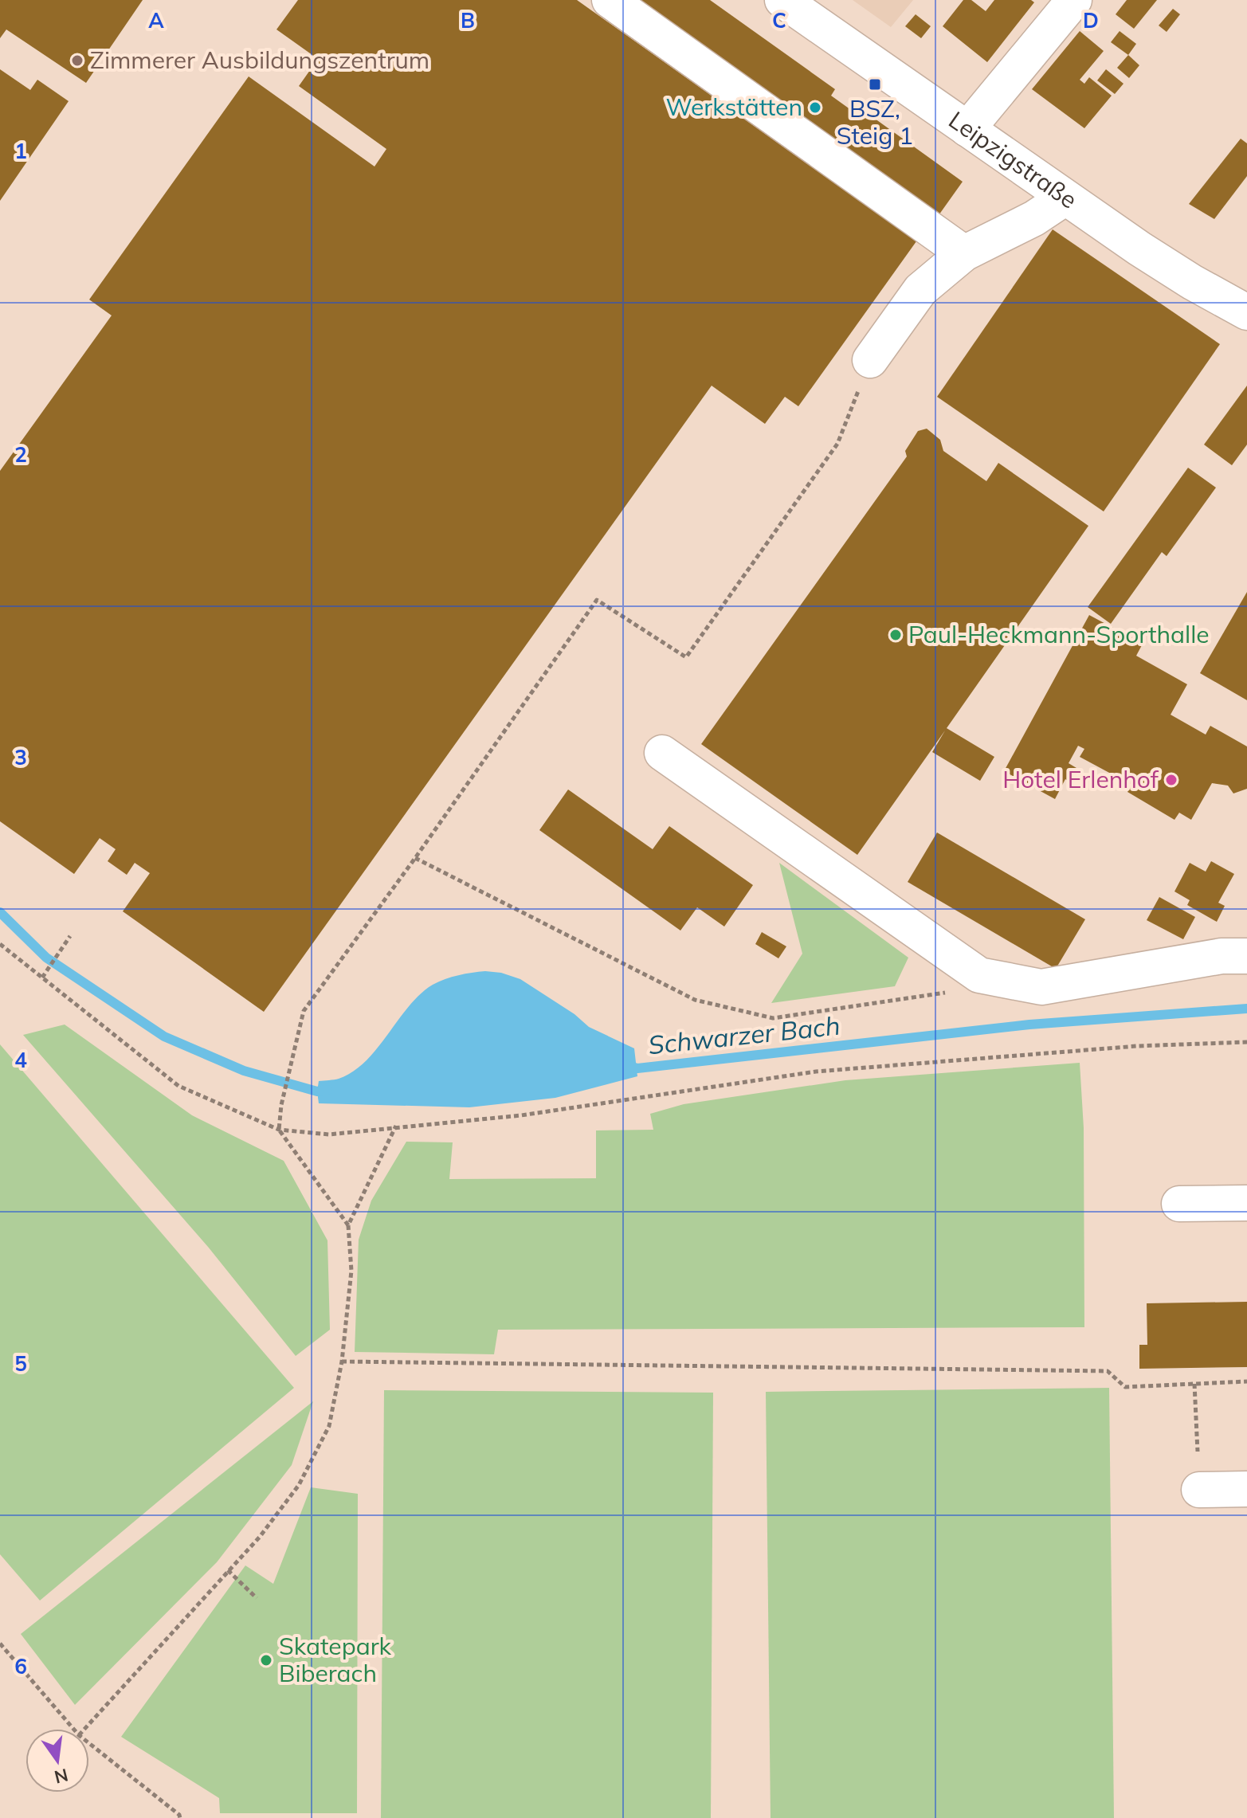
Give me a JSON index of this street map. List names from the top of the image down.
{
  "streets": {
    "street": ["Leipzigstraße"]
  },
  "water": ["Schwarzer Bach"],
  "places": {
    "other": [
      "Zimmerer Ausbildungszentrum",
      "Werkstätten",
      "Paul-Heckmann-Sporthalle",
      "Hotel Erlenhof",
      "Skatepark Biberach"
    ],
    "transit": ["BSZ, Steig 1"]
  },
  "north": "bottom",
  "grid": {
    "columns": [
      "A",
      "B",
      "C",
      "D"
    ],
    "rows": [
      "1",
      "2",
      "3",
      "4",
      "5",
      "6"
    ]
  }
}
